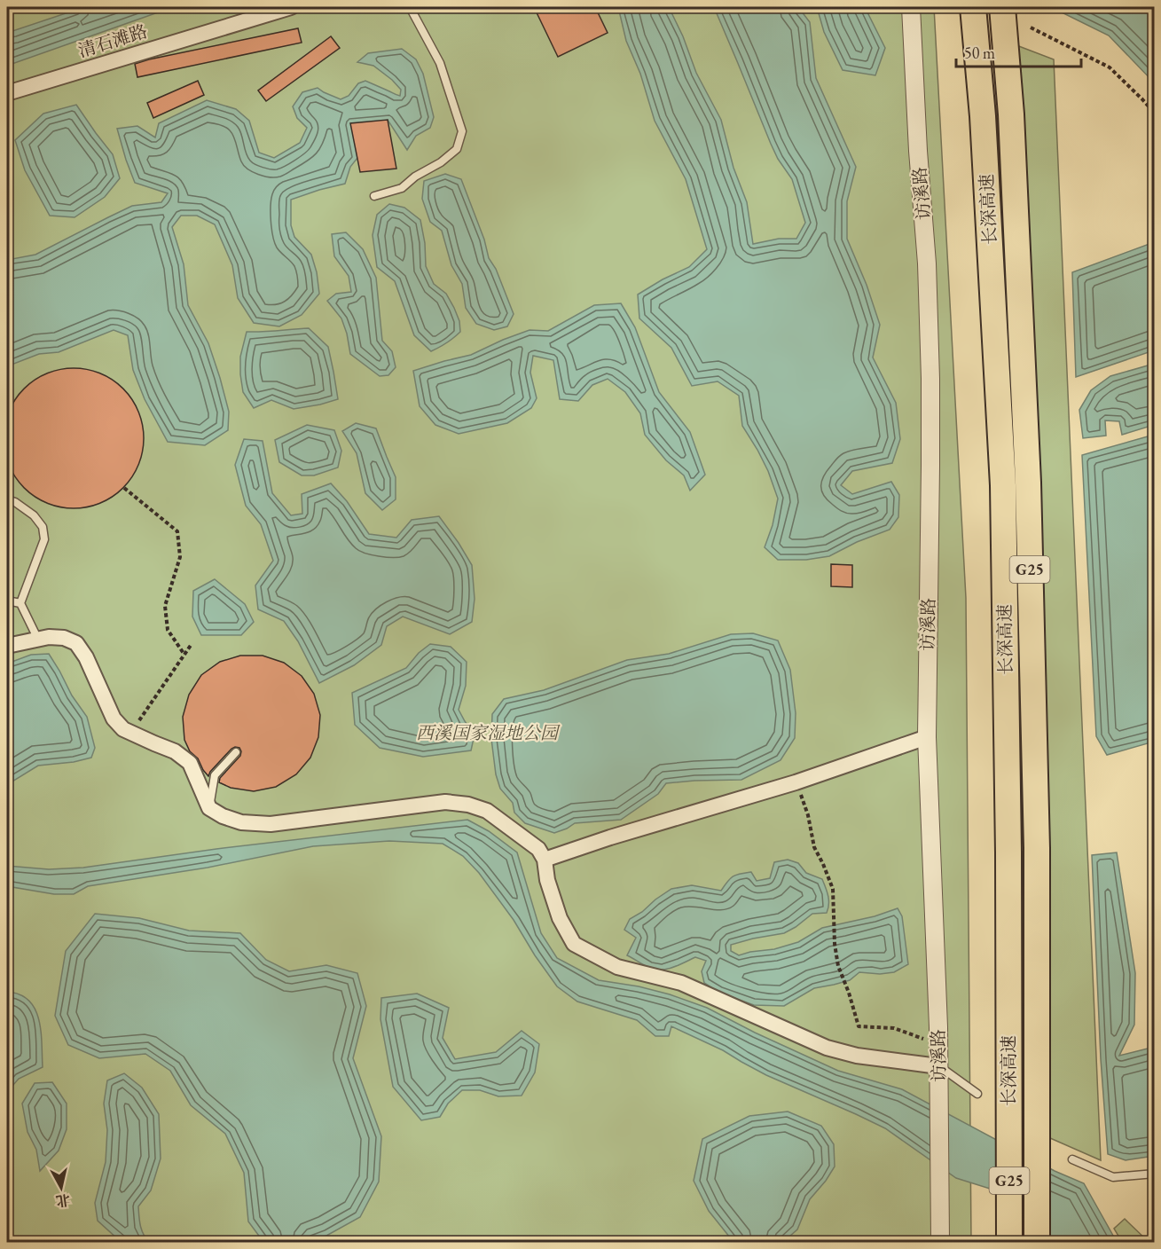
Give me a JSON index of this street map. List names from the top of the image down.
{
  "streets": {
    "highway": ["长深高速", "G25"],
    "street": ["清石滩路", "访溪路"]
  },
  "parks": ["西溪国家湿地公园"],
  "scale_bar": "50 m",
  "north": "bottom"
}
